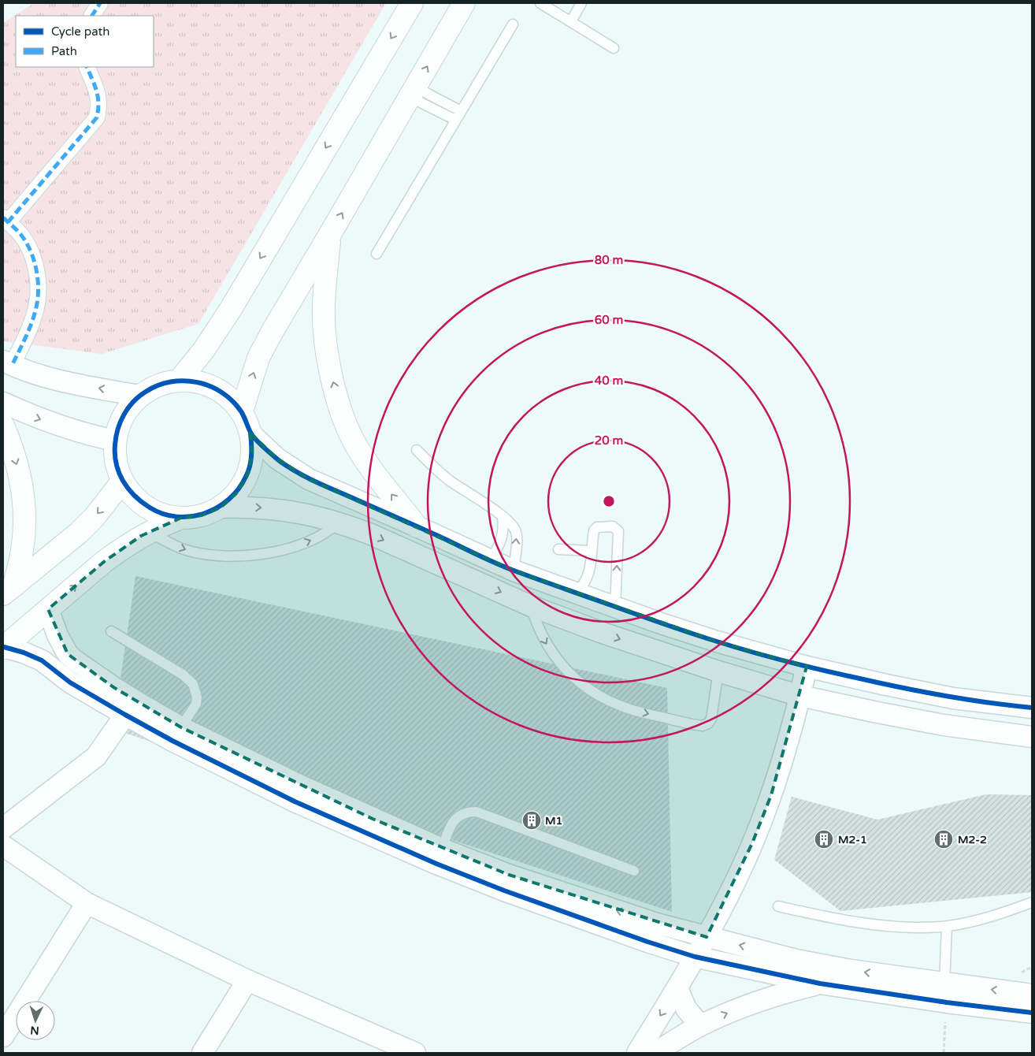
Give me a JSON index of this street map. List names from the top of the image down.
{
  "places": {
    "building": ["M1", "M2-1", "M2-2"]
  },
  "legend": ["Cycle path", "Path"],
  "north": "bottom",
  "rings": [
    "80 m",
    "60 m",
    "40 m",
    "20 m"
  ]
}
